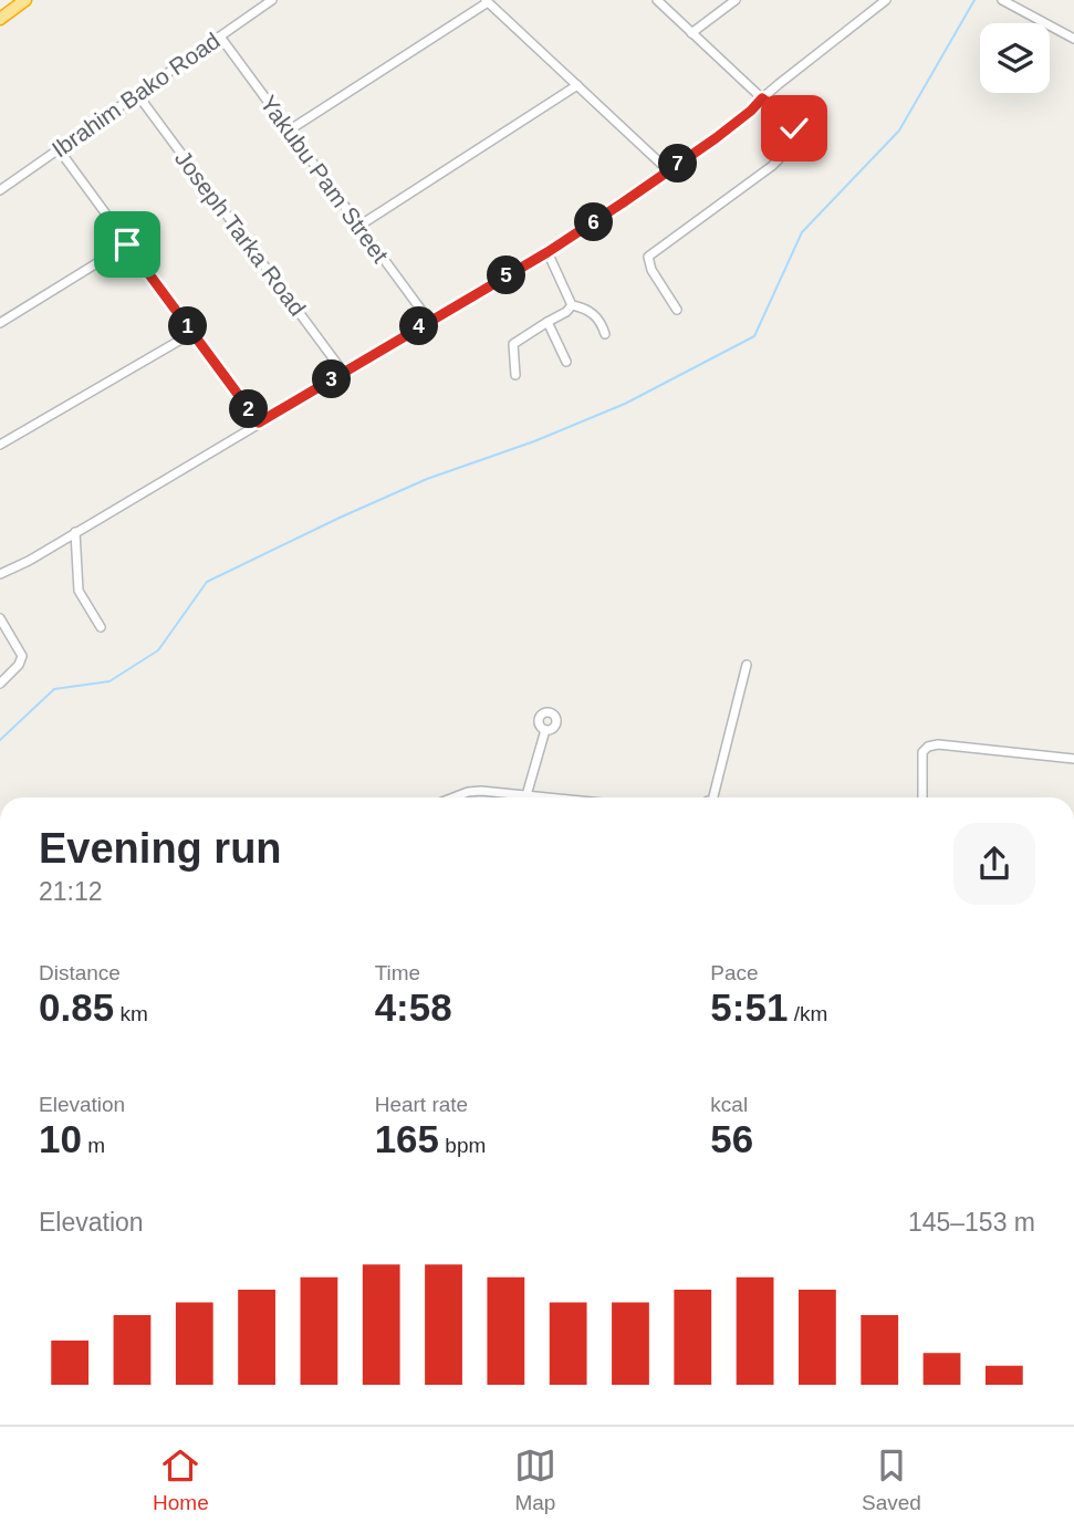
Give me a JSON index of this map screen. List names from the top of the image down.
{
  "streets": {
    "street": ["Ibrahim Bako Road", "Yakubu Pam Street", "Joseph Tarka Road"]
  },
  "crossings": [
    ["Ibrahim Bako Road", "Yakubu Pam Street"],
    ["Ibrahim Bako Road", "Joseph Tarka Road"]
  ],
  "page": {
    "pins": [
      "7",
      "6",
      "5",
      "1",
      "4",
      "3",
      "2"
    ],
    "heading": ["Evening run", "21:12"],
    "stats": [
      ["Distance", "0.85 km"],
      ["Time", "4:58"],
      ["Pace", "5:51 /km"],
      ["Elevation", "10 m"],
      ["Heart rate", "165 bpm"],
      ["kcal", "56"]
    ],
    "chart": ["Elevation", "145–153 m"],
    "tabs": ["Home", "Map", "Saved"]
  }
}
